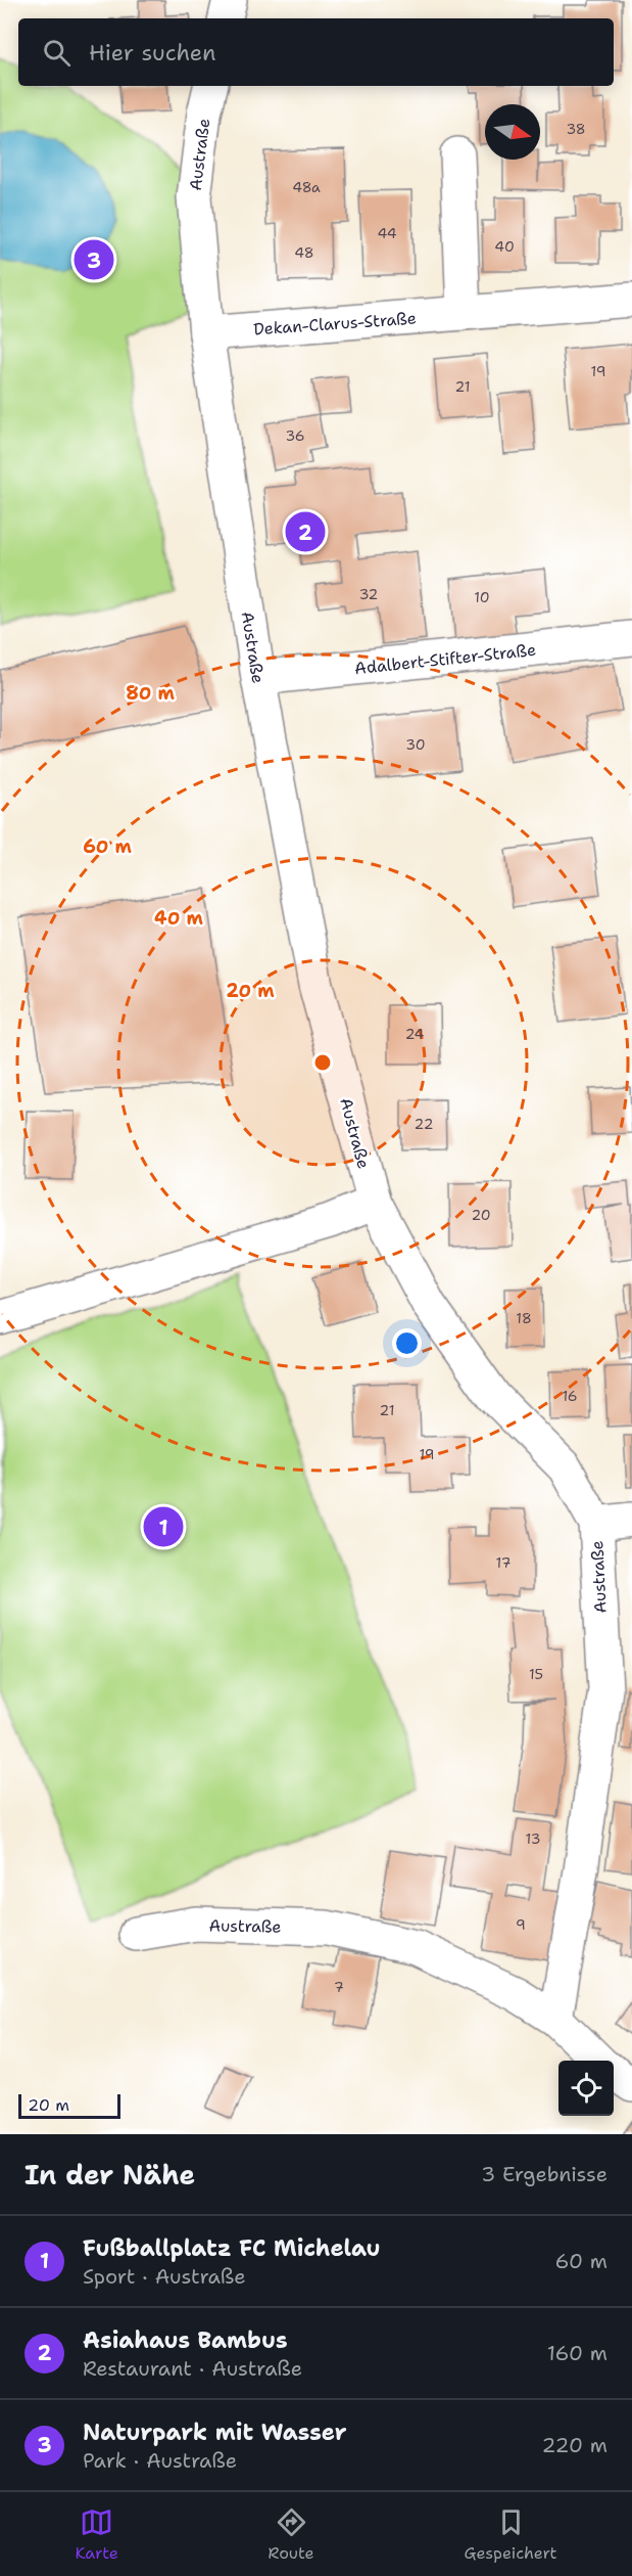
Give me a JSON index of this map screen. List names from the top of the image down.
{
  "streets": {
    "street": ["Austraße", "Dekan-Clarus-Straße", "Adalbert-Stifter-Straße"]
  },
  "crossings": [
    ["Austraße", "Dekan-Clarus-Straße"],
    ["Austraße", "Adalbert-Stifter-Straße"]
  ],
  "house_numbers": [
    "38",
    "48a",
    "44",
    "40",
    "48",
    "19",
    "21",
    "36",
    "32",
    "10",
    "30",
    "24",
    "22",
    "20",
    "18",
    "16",
    "21",
    "19",
    "17",
    "15",
    "13",
    "9",
    "7"
  ],
  "scale_bar": "20 m",
  "north": "right",
  "page": {
    "search": "Hier suchen",
    "pins": ["3", "2", "1"],
    "scale": "20 m",
    "heading": ["In der Nähe", "3 Ergebnisse"],
    "list": [
      {
        "mark": "1",
        "name": "Fußballplatz FC Michelau",
        "note": "Sport · Austraße",
        "value": "60 m"
      },
      {
        "mark": "2",
        "name": "Asiahaus Bambus",
        "note": "Restaurant · Austraße",
        "value": "160 m"
      },
      {
        "mark": "3",
        "name": "Naturpark mit Wasser",
        "note": "Park · Austraße",
        "value": "220 m"
      }
    ],
    "nav": ["Karte", "Route", "Gespeichert"]
  },
  "rings": [
    "80 m",
    "60 m",
    "40 m",
    "20 m"
  ]
}
